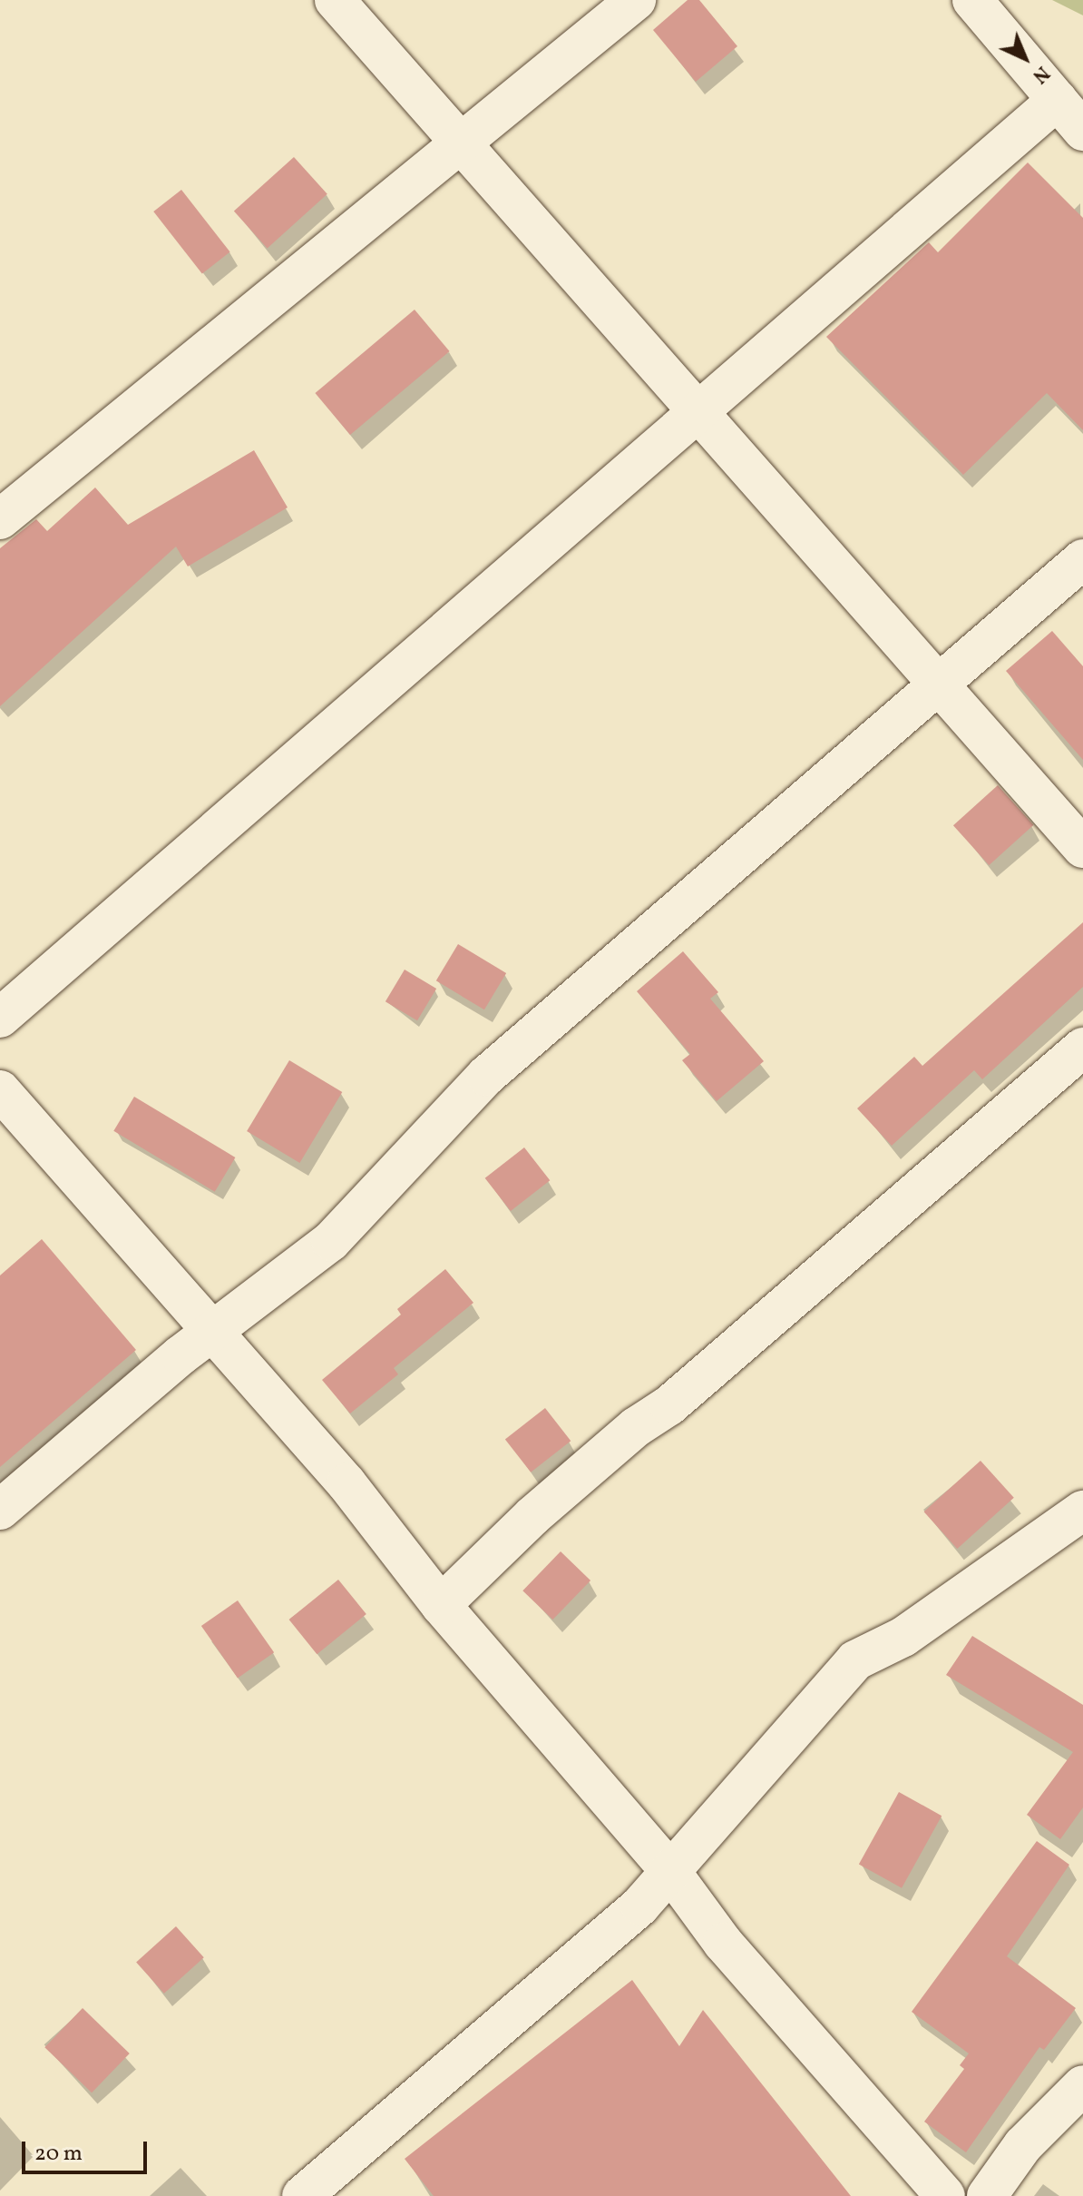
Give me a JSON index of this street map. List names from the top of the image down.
{
  "scale_bar": "20 m",
  "north": "bottom right"
}
